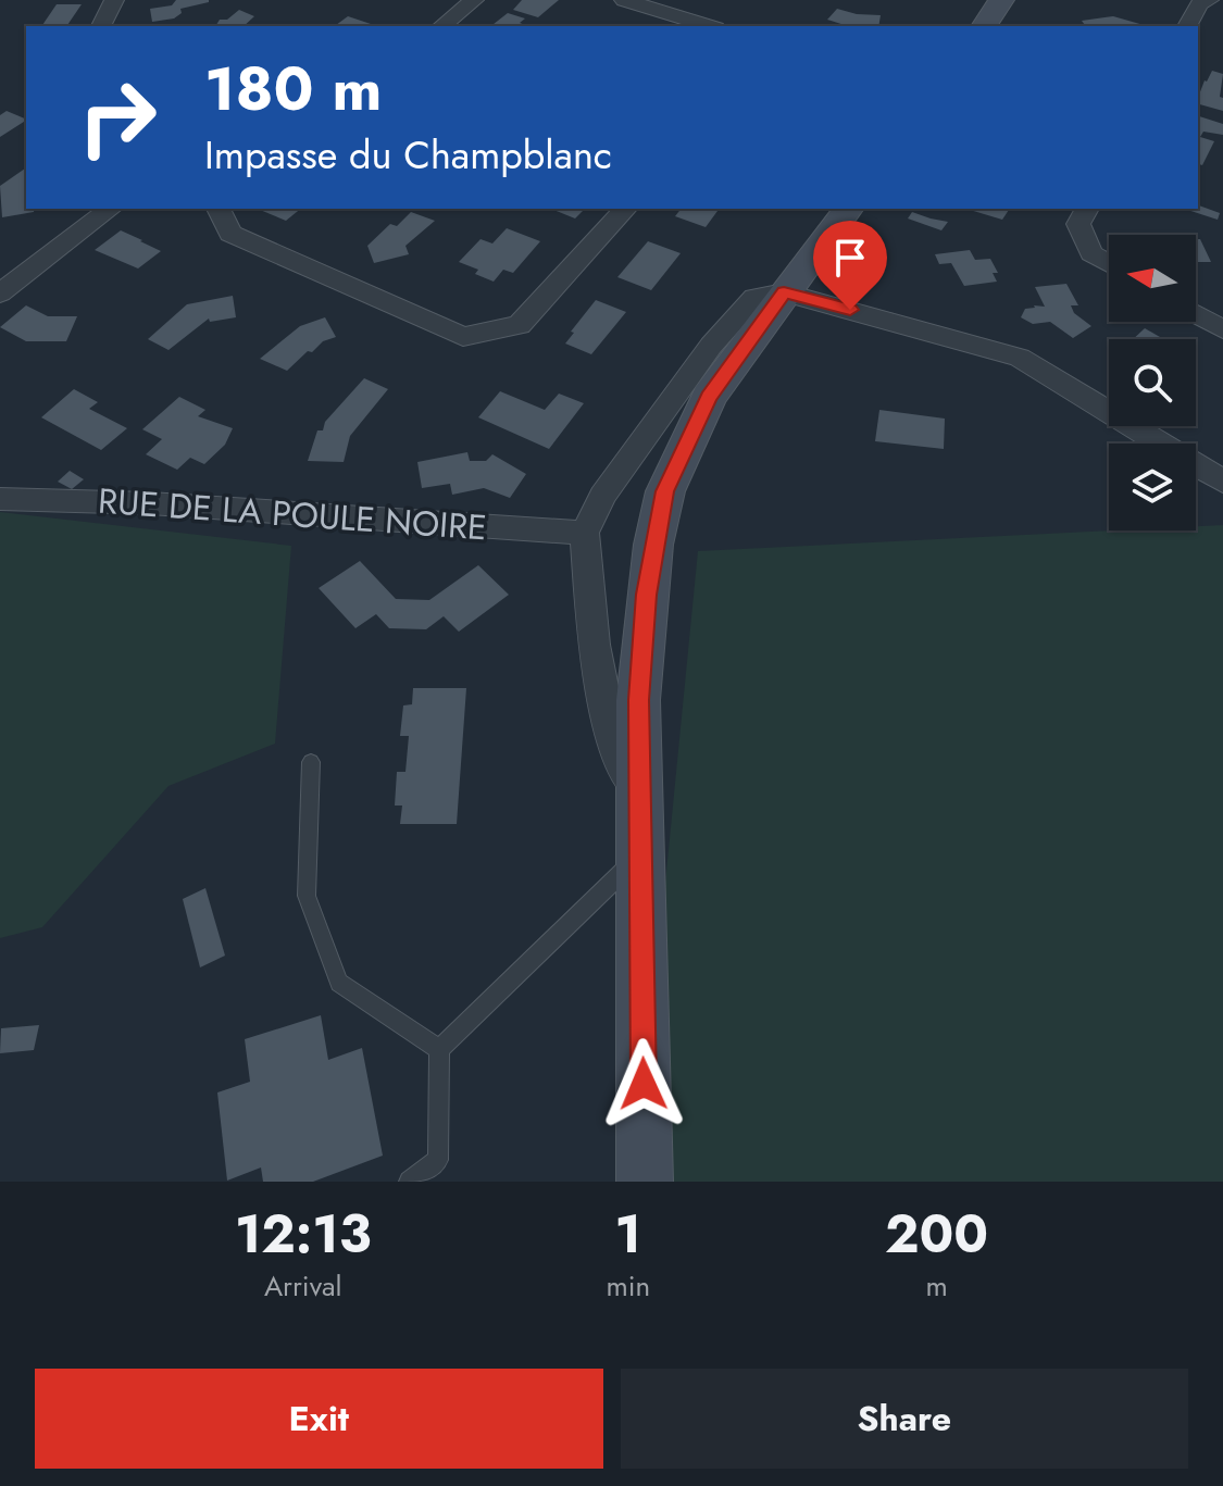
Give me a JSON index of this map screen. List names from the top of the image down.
{
  "streets": {
    "street": ["RUE DE LA POULE NOIRE"]
  },
  "north": "left",
  "page": {
    "turn": ["180 m", "Impasse du Champblanc"],
    "eta": [
      "12:13",
      "Arrival",
      "1",
      "min",
      "200",
      "m"
    ],
    "buttons": ["Exit", "Share"]
  }
}
